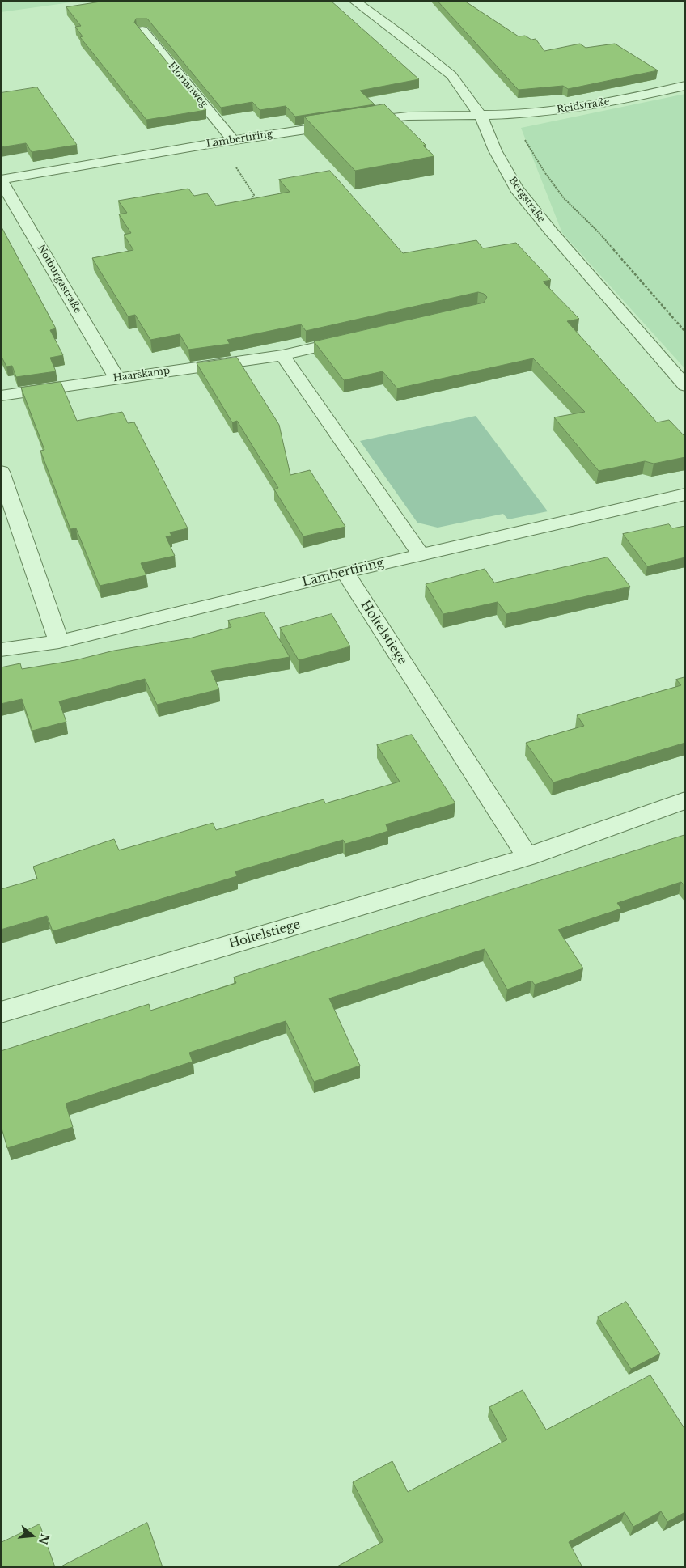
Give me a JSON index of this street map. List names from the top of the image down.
{
  "streets": {
    "street": [
      "Florianweg",
      "Reidstraße",
      "Lambertiring",
      "Bergstraße",
      "Notburgastraße",
      "Haarskamp",
      "Holtelstiege"
    ]
  },
  "crossings": [
    ["Florianweg", "Lambertiring"],
    ["Reidstraße", "Lambertiring"],
    ["Reidstraße", "Bergstraße"],
    ["Lambertiring", "Bergstraße"],
    ["Lambertiring", "Notburgastraße"],
    ["Lambertiring", "Holtelstiege"],
    ["Notburgastraße", "Haarskamp"]
  ],
  "north": "right"
}
